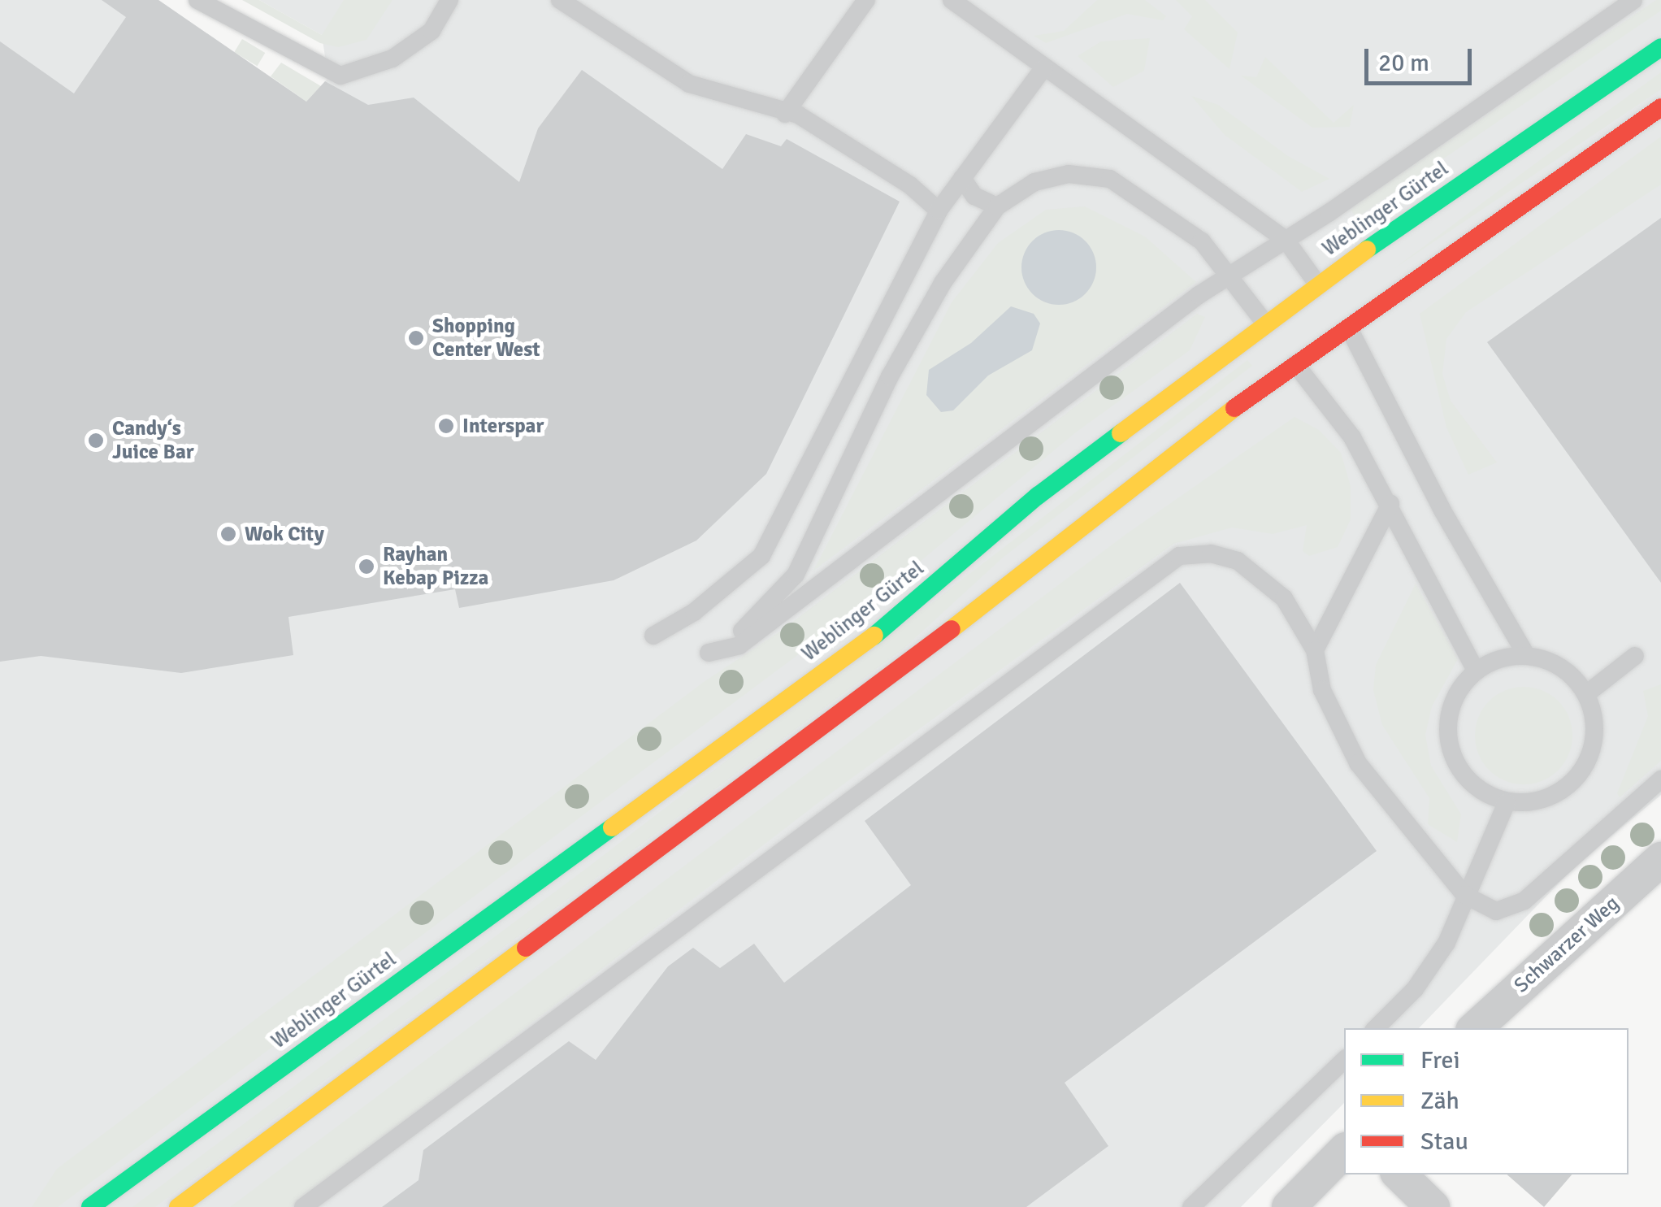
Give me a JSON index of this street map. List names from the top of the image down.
{
  "streets": {
    "main road": ["Weblinger Gürtel"],
    "street": ["Schwarzer Weg"]
  },
  "places": [
    "Shopping Center West",
    "Interspar",
    "Candy‘s Juice Bar",
    "Wok City",
    "Rayhan Kebap Pizza"
  ],
  "legend": ["Frei", "Zäh", "Stau"],
  "scale_bar": "20 m"
}
